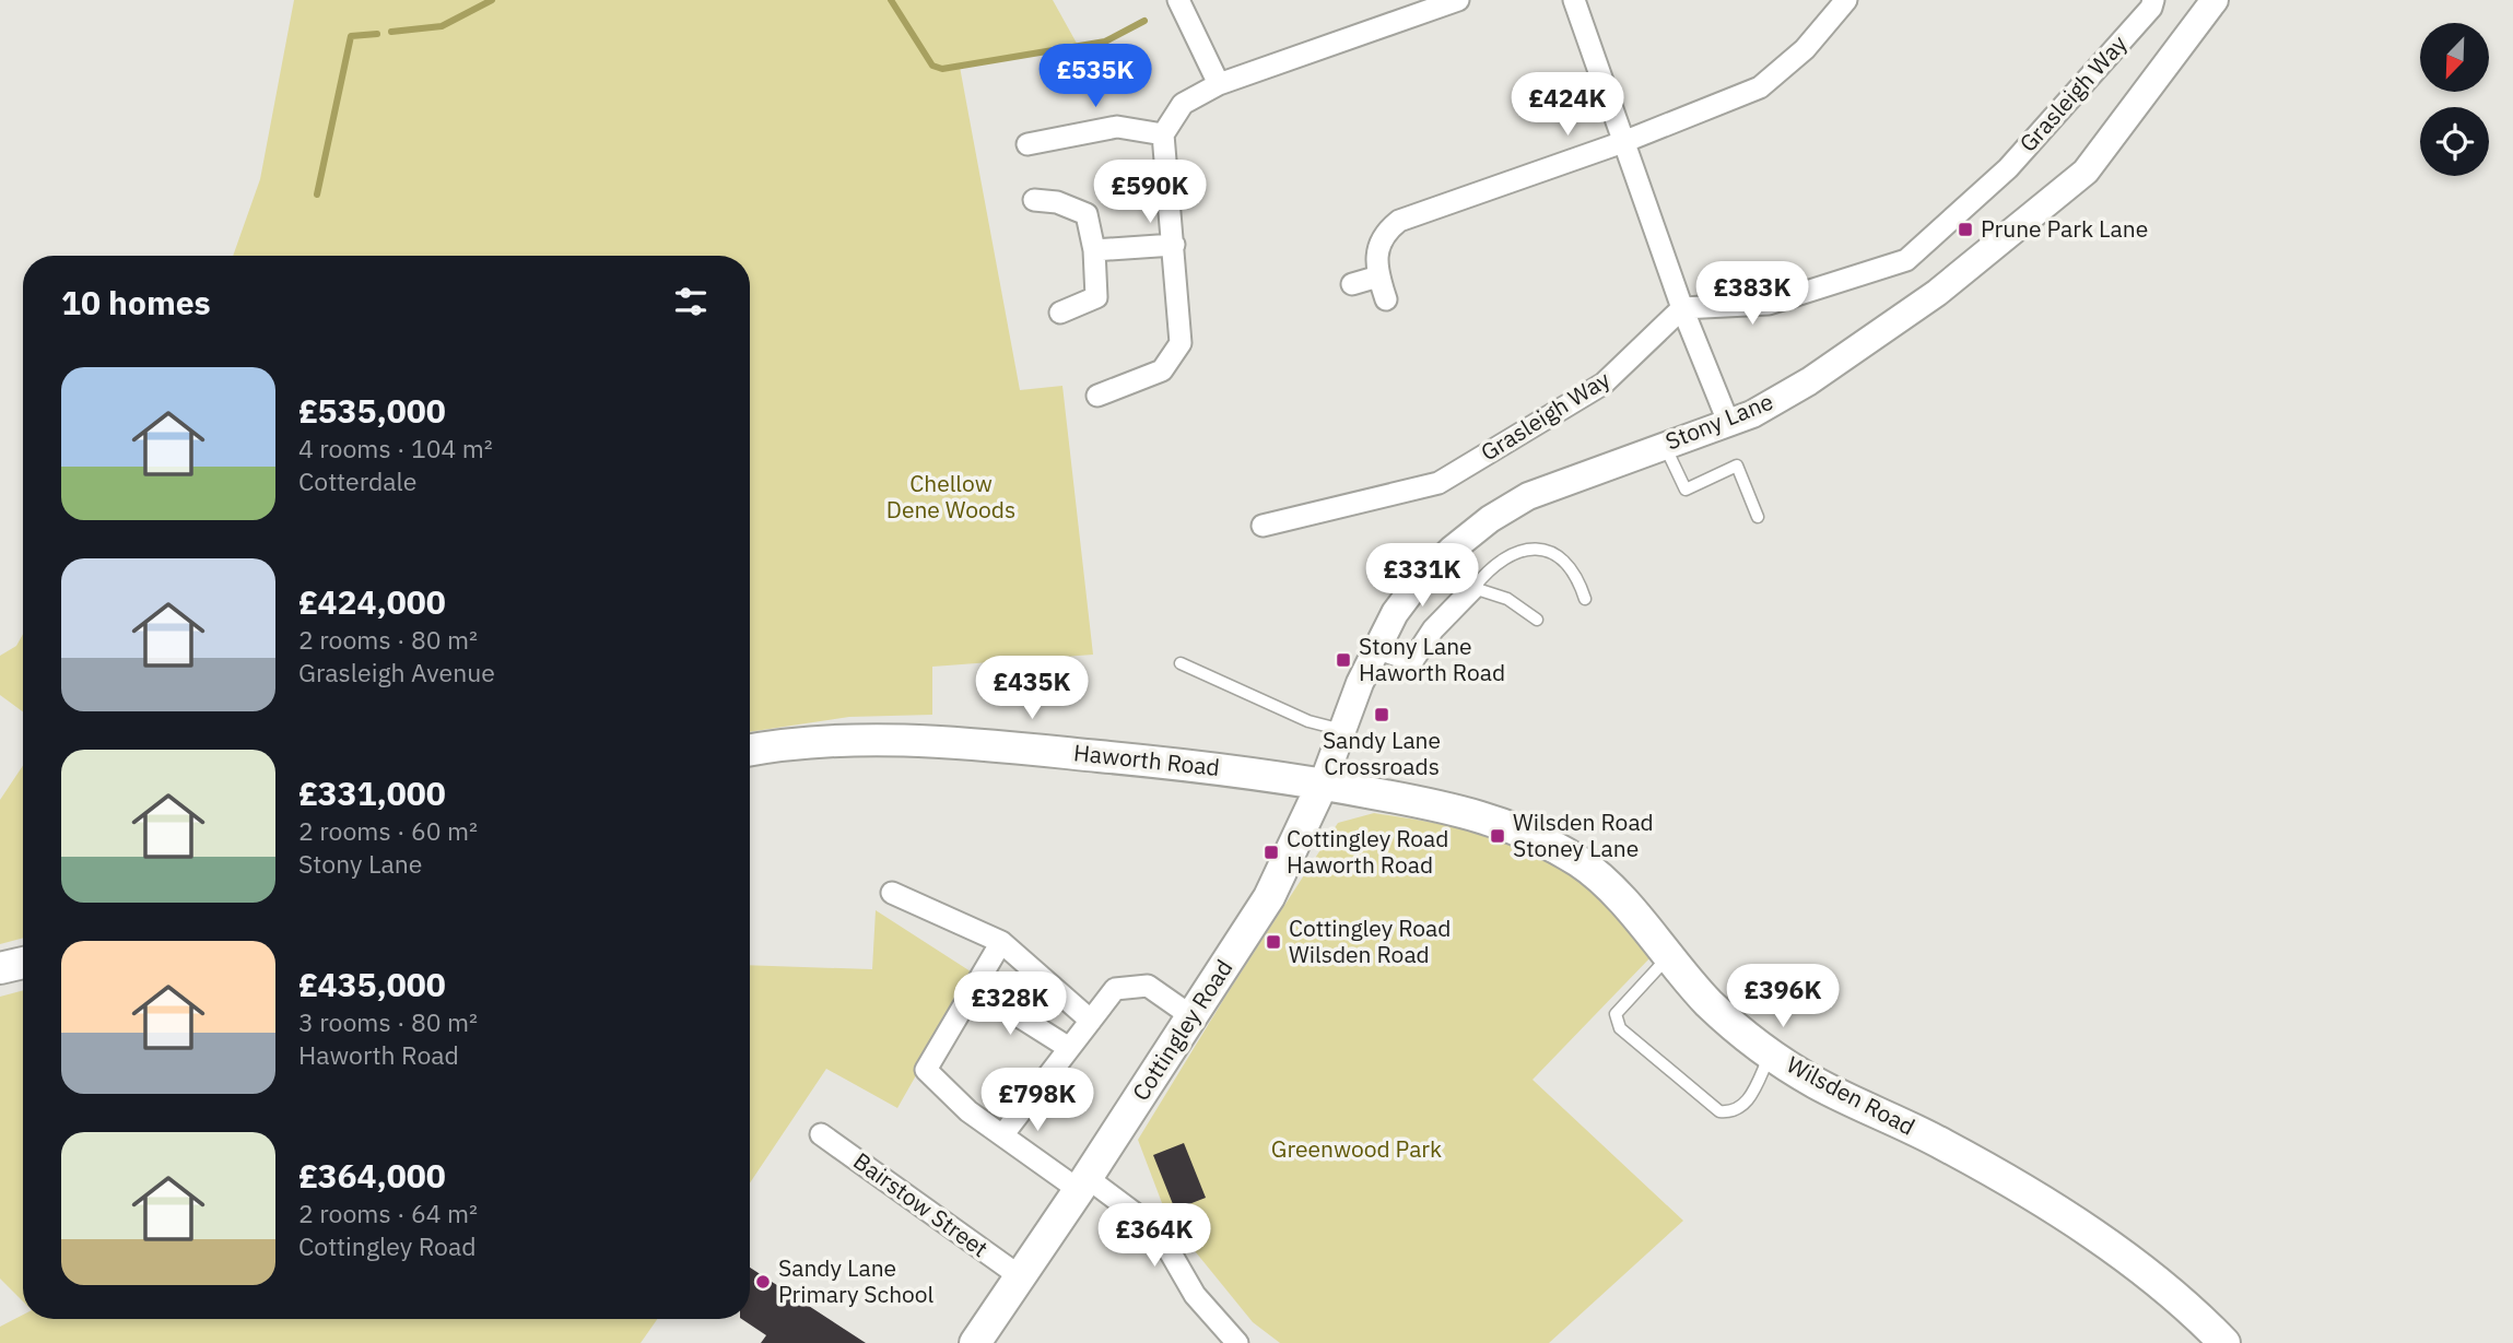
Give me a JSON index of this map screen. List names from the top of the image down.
{
  "streets": {
    "main road": ["Haworth Road", "Cottingley Road", "Wilsden Road"],
    "street": ["Grasleigh Way", "Stony Lane", "Bairstow Street"]
  },
  "crossings": [
    ["Stony Lane", "Haworth Road"],
    ["Stony Lane", "Cottingley Road"],
    ["Stony Lane", "Wilsden Road"],
    ["Haworth Road", "Cottingley Road"],
    ["Haworth Road", "Wilsden Road"],
    ["Cottingley Road", "Wilsden Road"],
    ["Cottingley Road", "Bairstow Street"]
  ],
  "parks": ["Chellow Dene Woods", "Greenwood Park"],
  "places": {
    "transit": [
      "Prune Park Lane",
      "Stony Lane Haworth Road",
      "Sandy Lane Crossroads",
      "Wilsden Road Stoney Lane",
      "Cottingley Road Haworth Road",
      "Cottingley Road Wilsden Road"
    ],
    "other": ["Sandy Lane Primary School"]
  },
  "north": "bottom left",
  "page": {
    "price": [
      "£535K",
      "£424K",
      "£590K",
      "£383K",
      "£331K",
      "£435K",
      "£396K",
      "£328K",
      "£798K",
      "£364K"
    ],
    "heading": "10 homes",
    "list": [
      {
        "name": "£535,000",
        "note": "4 rooms · 104 m² · Cotterdale"
      },
      {
        "name": "£424,000",
        "note": "2 rooms · 80 m² · Grasleigh Avenue"
      },
      {
        "name": "£331,000",
        "note": "2 rooms · 60 m² · Stony Lane"
      },
      {
        "name": "£435,000",
        "note": "3 rooms · 80 m² · Haworth Road"
      },
      {
        "name": "£364,000",
        "note": "2 rooms · 64 m² · Cottingley Road"
      }
    ]
  }
}
